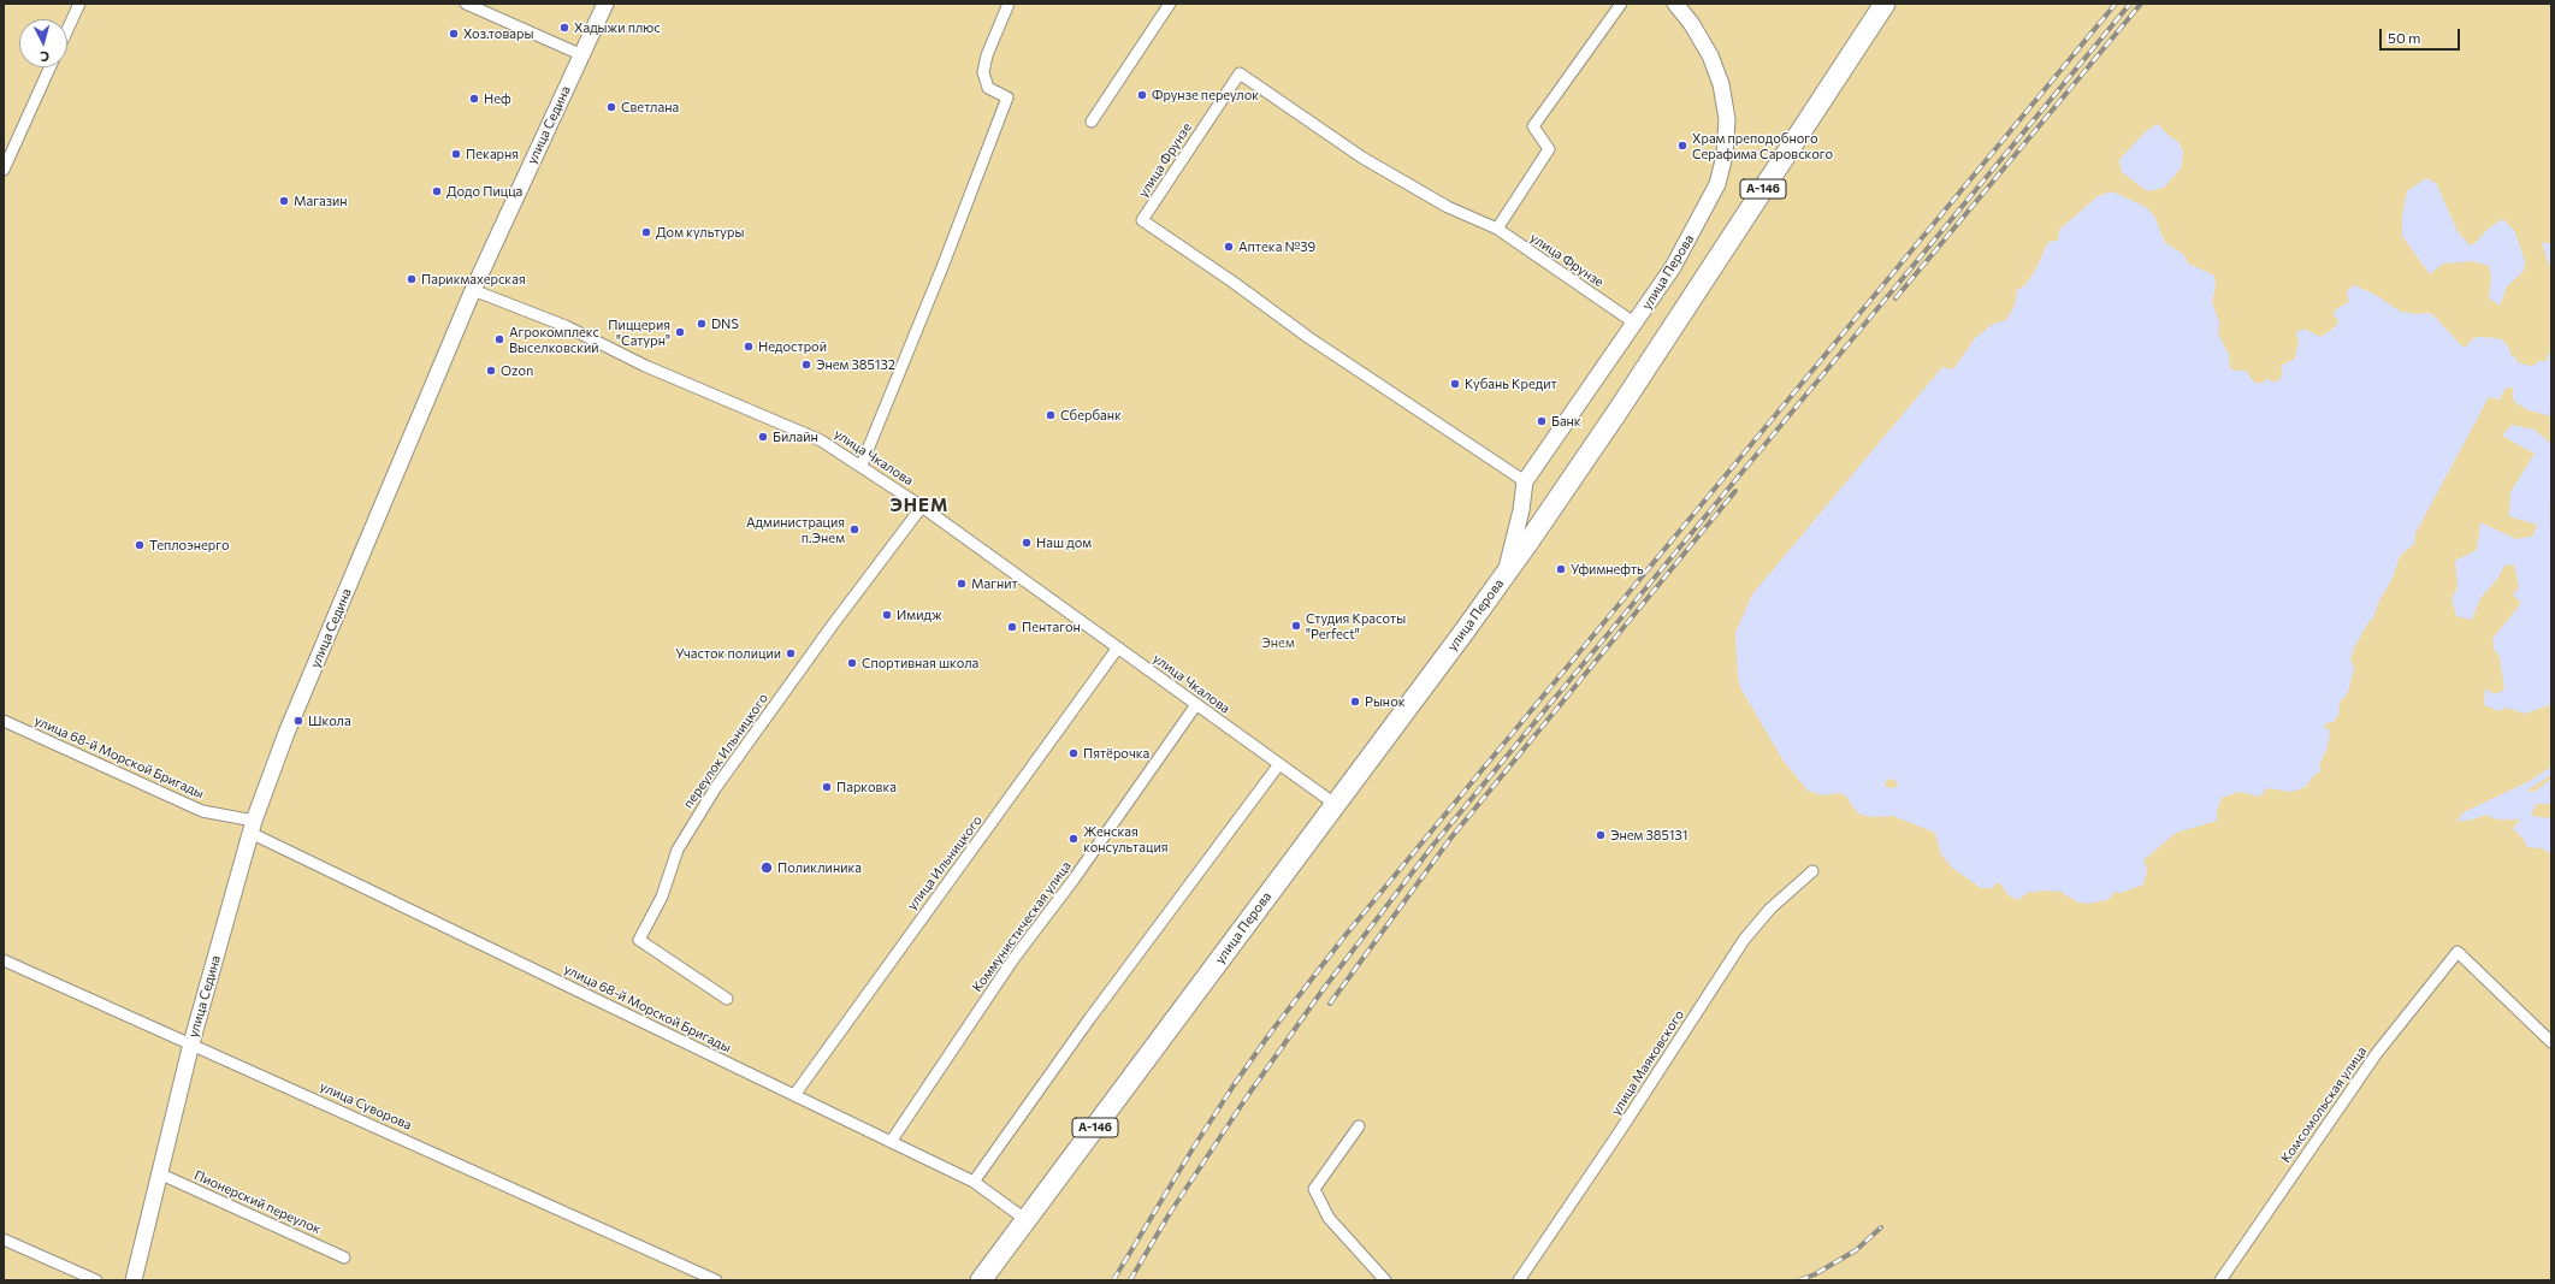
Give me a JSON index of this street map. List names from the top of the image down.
{
  "streets": {
    "highway": ["А-146", "улица Перова"],
    "street": [
      "улица Седина",
      "улица Фрунзе",
      "улица Чкалова",
      "переулок Ильницкого",
      "улица 68-й Морской Бригады",
      "улица Ильницкого",
      "Коммунистическая улица",
      "улица Маяковского",
      "Комсомольская улица",
      "улица Суворова",
      "Пионерский переулок"
    ]
  },
  "crossings": [
    ["улица Седина", "улица Чкалова"],
    ["улица Седина", "улица 68-й Морской Бригады"],
    ["улица Седина", "улица Суворова"],
    ["улица Седина", "Пионерский переулок"],
    ["улица Фрунзе", "улица Перова"],
    ["улица Перова", "улица Чкалова"],
    ["улица Перова", "улица 68-й Морской Бригады"],
    ["улица Чкалова", "переулок Ильницкого"],
    ["улица Чкалова", "улица Ильницкого"],
    ["улица Чкалова", "Коммунистическая улица"],
    ["улица 68-й Морской Бригады", "улица Ильницкого"],
    ["улица 68-й Морской Бригады", "Коммунистическая улица"]
  ],
  "districts": ["ЭНЕМ"],
  "parks": ["Энем"],
  "places": [
    "Хадыжи плюс",
    "Хоз.товары",
    "Фрунзе переулок",
    "Неф",
    "Светлана",
    "Храм преподобного Серафима Саровского",
    "Пекарня",
    "Додо Пицца",
    "Магазин",
    "Дом культуры",
    "Аптека №39",
    "Парикмахерская",
    "DNS",
    "Пиццерия \"Сатурн\"",
    "Агрокомплекс Выселковский",
    "Недострой",
    "Энем 385132",
    "Ozon",
    "Кубань Кредит",
    "Сбербанк",
    "Банк",
    "Билайн",
    "Администрация п.Энем",
    "Наш дом",
    "Теплоэнерго",
    "Уфимнефть",
    "Магнит",
    "Имидж",
    "Студия Красоты \"Perfect\"",
    "Пентагон",
    "Участок полиции",
    "Спортивная школа",
    "Рынок",
    "Школа",
    "Пятёрочка",
    "Парковка",
    "Энем 385131",
    "Женская консультация",
    "Поликлиника"
  ],
  "scale_bar": "50 m",
  "north": "bottom"
}
